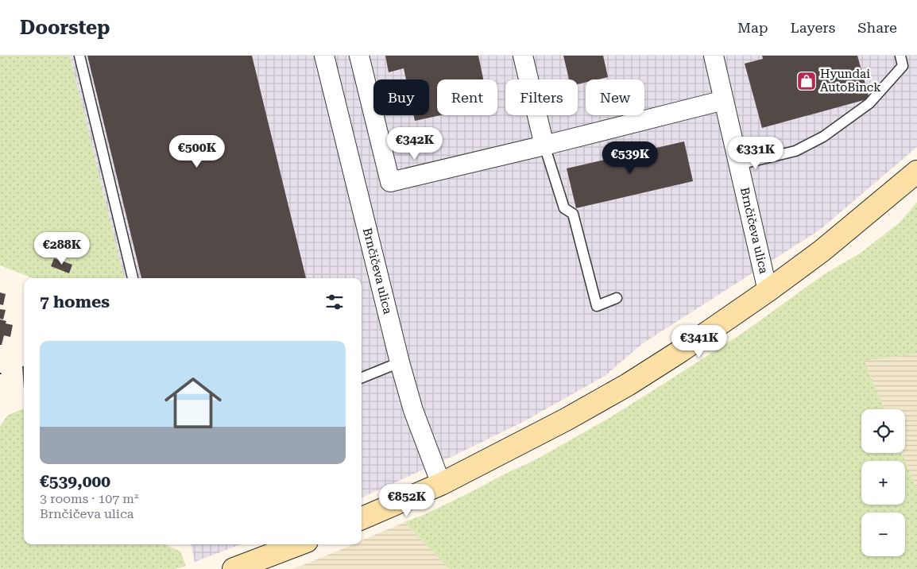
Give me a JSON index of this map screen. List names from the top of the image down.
{
  "streets": {
    "street": ["Brnčičeva ulica"]
  },
  "places": {
    "shop": ["Hyundai AutoBinck"]
  },
  "page": {
    "header": "Doorstep",
    "nav": ["Map", "Layers", "Share"],
    "chip": [
      "Buy",
      "Rent",
      "Filters",
      "New"
    ],
    "price": [
      "€342K",
      "€500K",
      "€331K",
      "€539K",
      "€288K",
      "€341K",
      "€852K"
    ],
    "heading": "7 homes",
    "list": [
      {
        "name": "€539,000",
        "note": "3 rooms · 107 m² · Brnčičeva ulica"
      }
    ],
    "map_buttons": ["+", "−"]
  }
}
